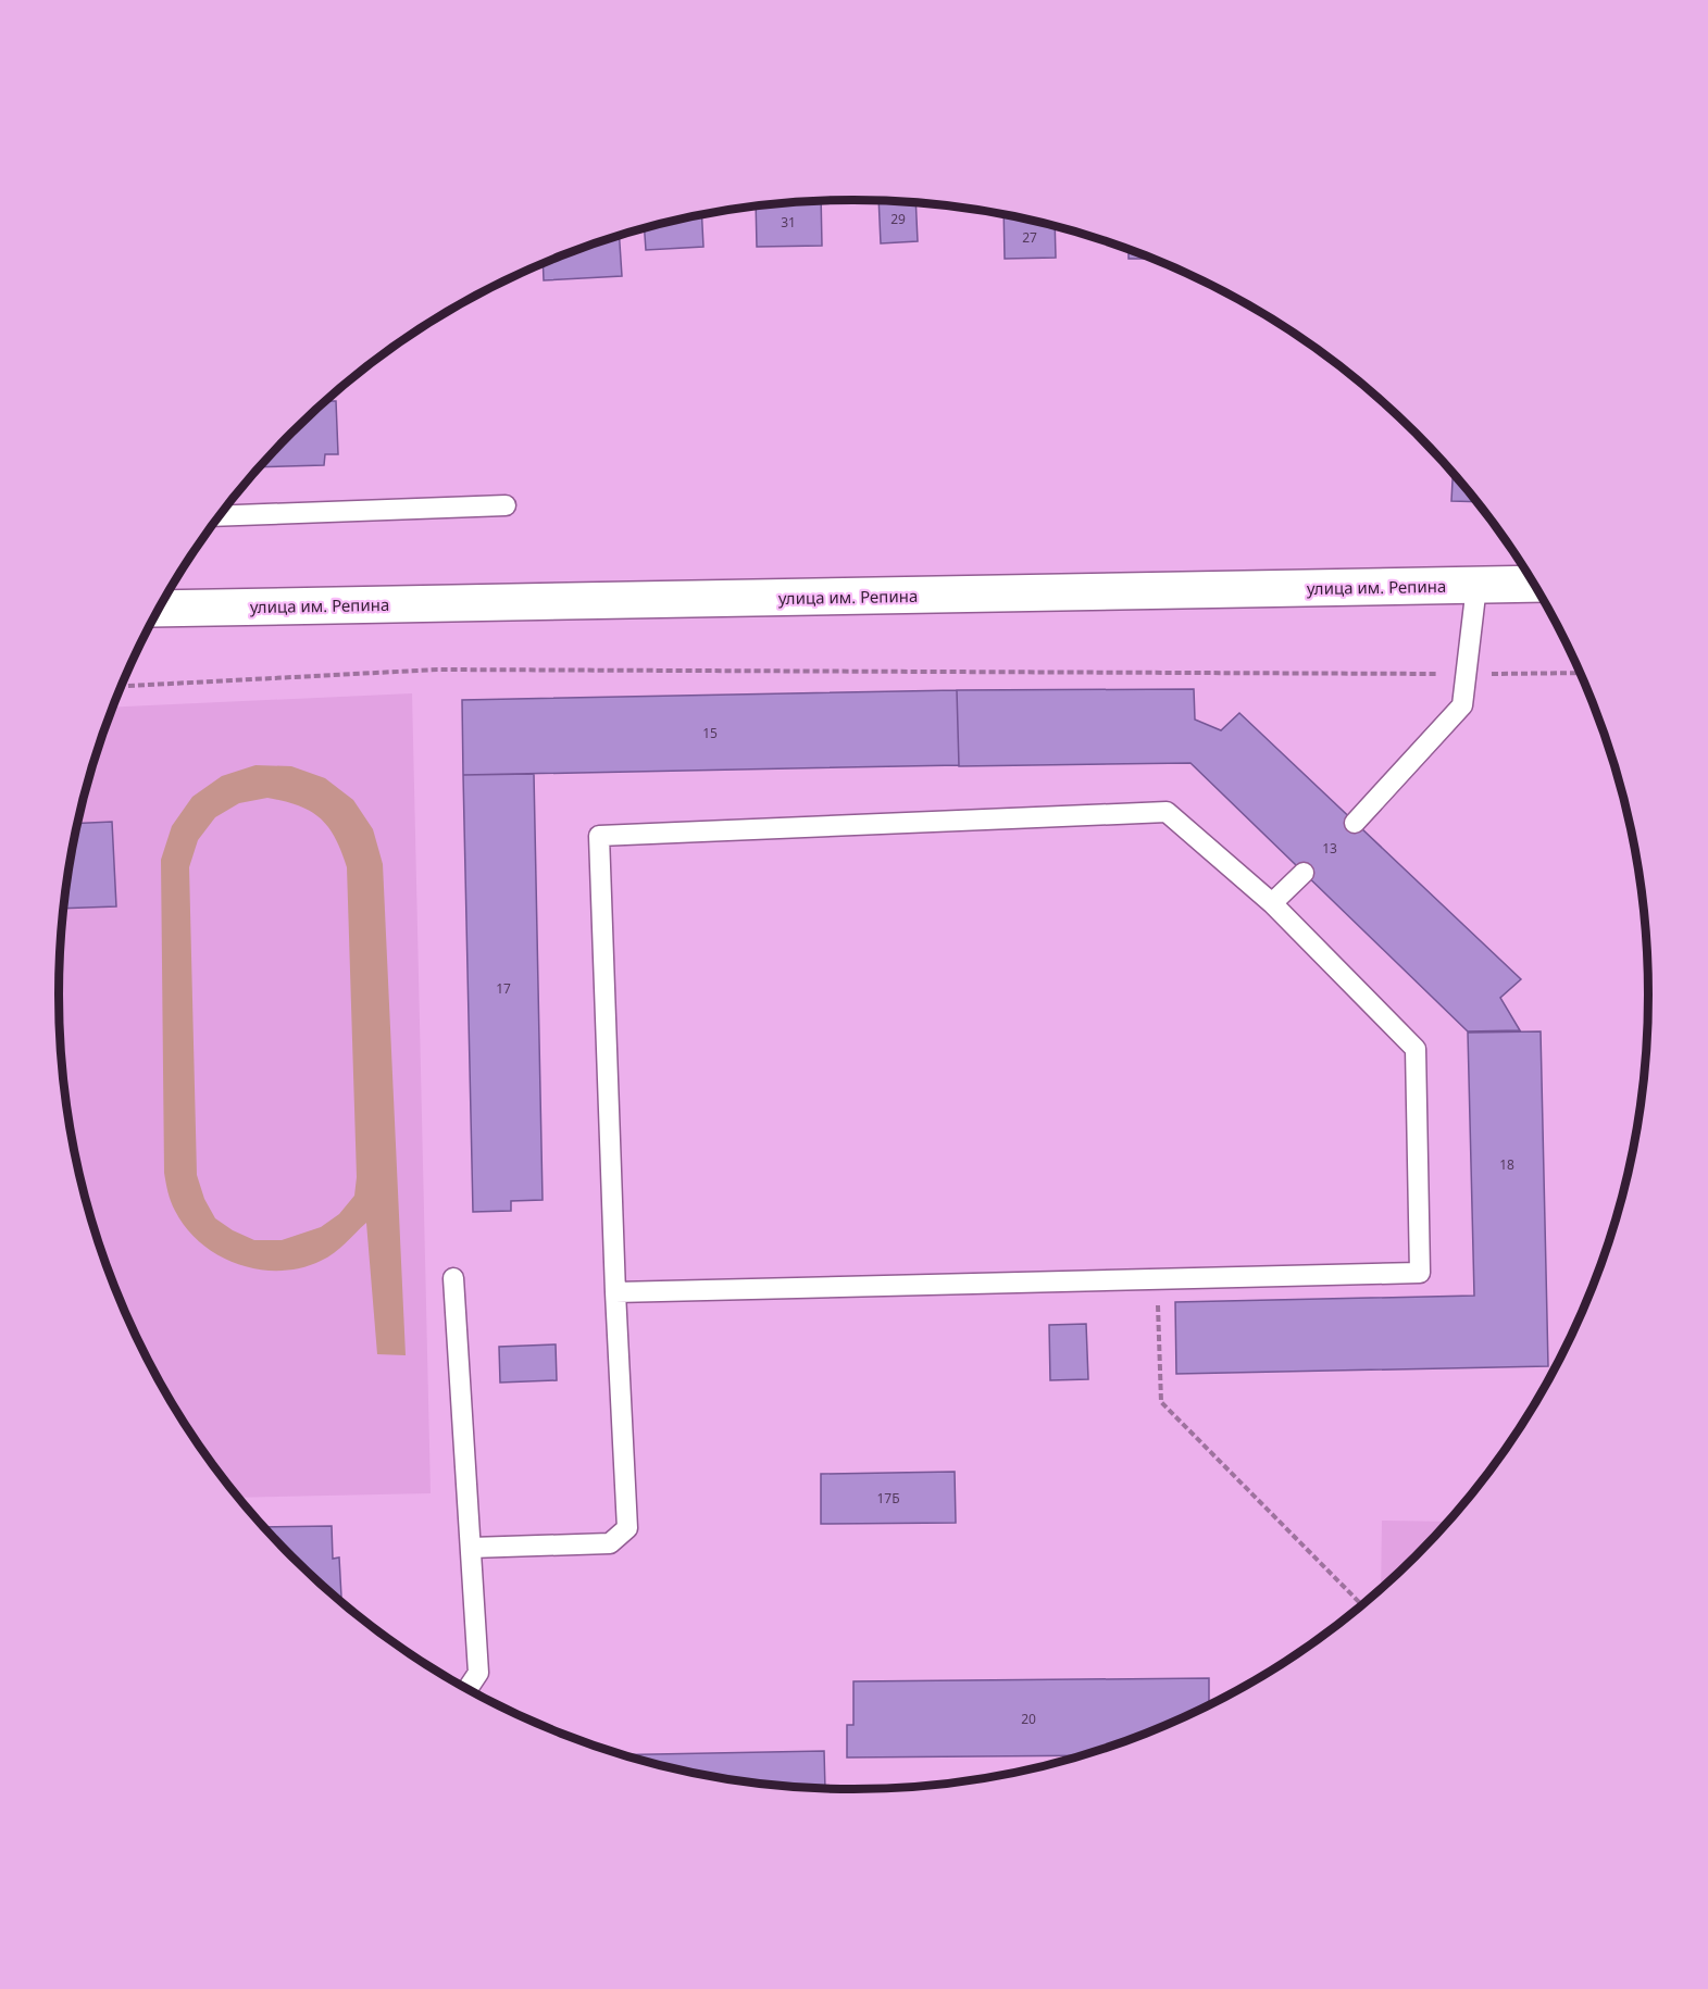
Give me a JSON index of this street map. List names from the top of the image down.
{
  "streets": {
    "street": ["улица им. Репина"]
  },
  "house_numbers": [
    "29",
    "31",
    "27",
    "15",
    "13",
    "17",
    "18",
    "17Б",
    "20"
  ]
}
